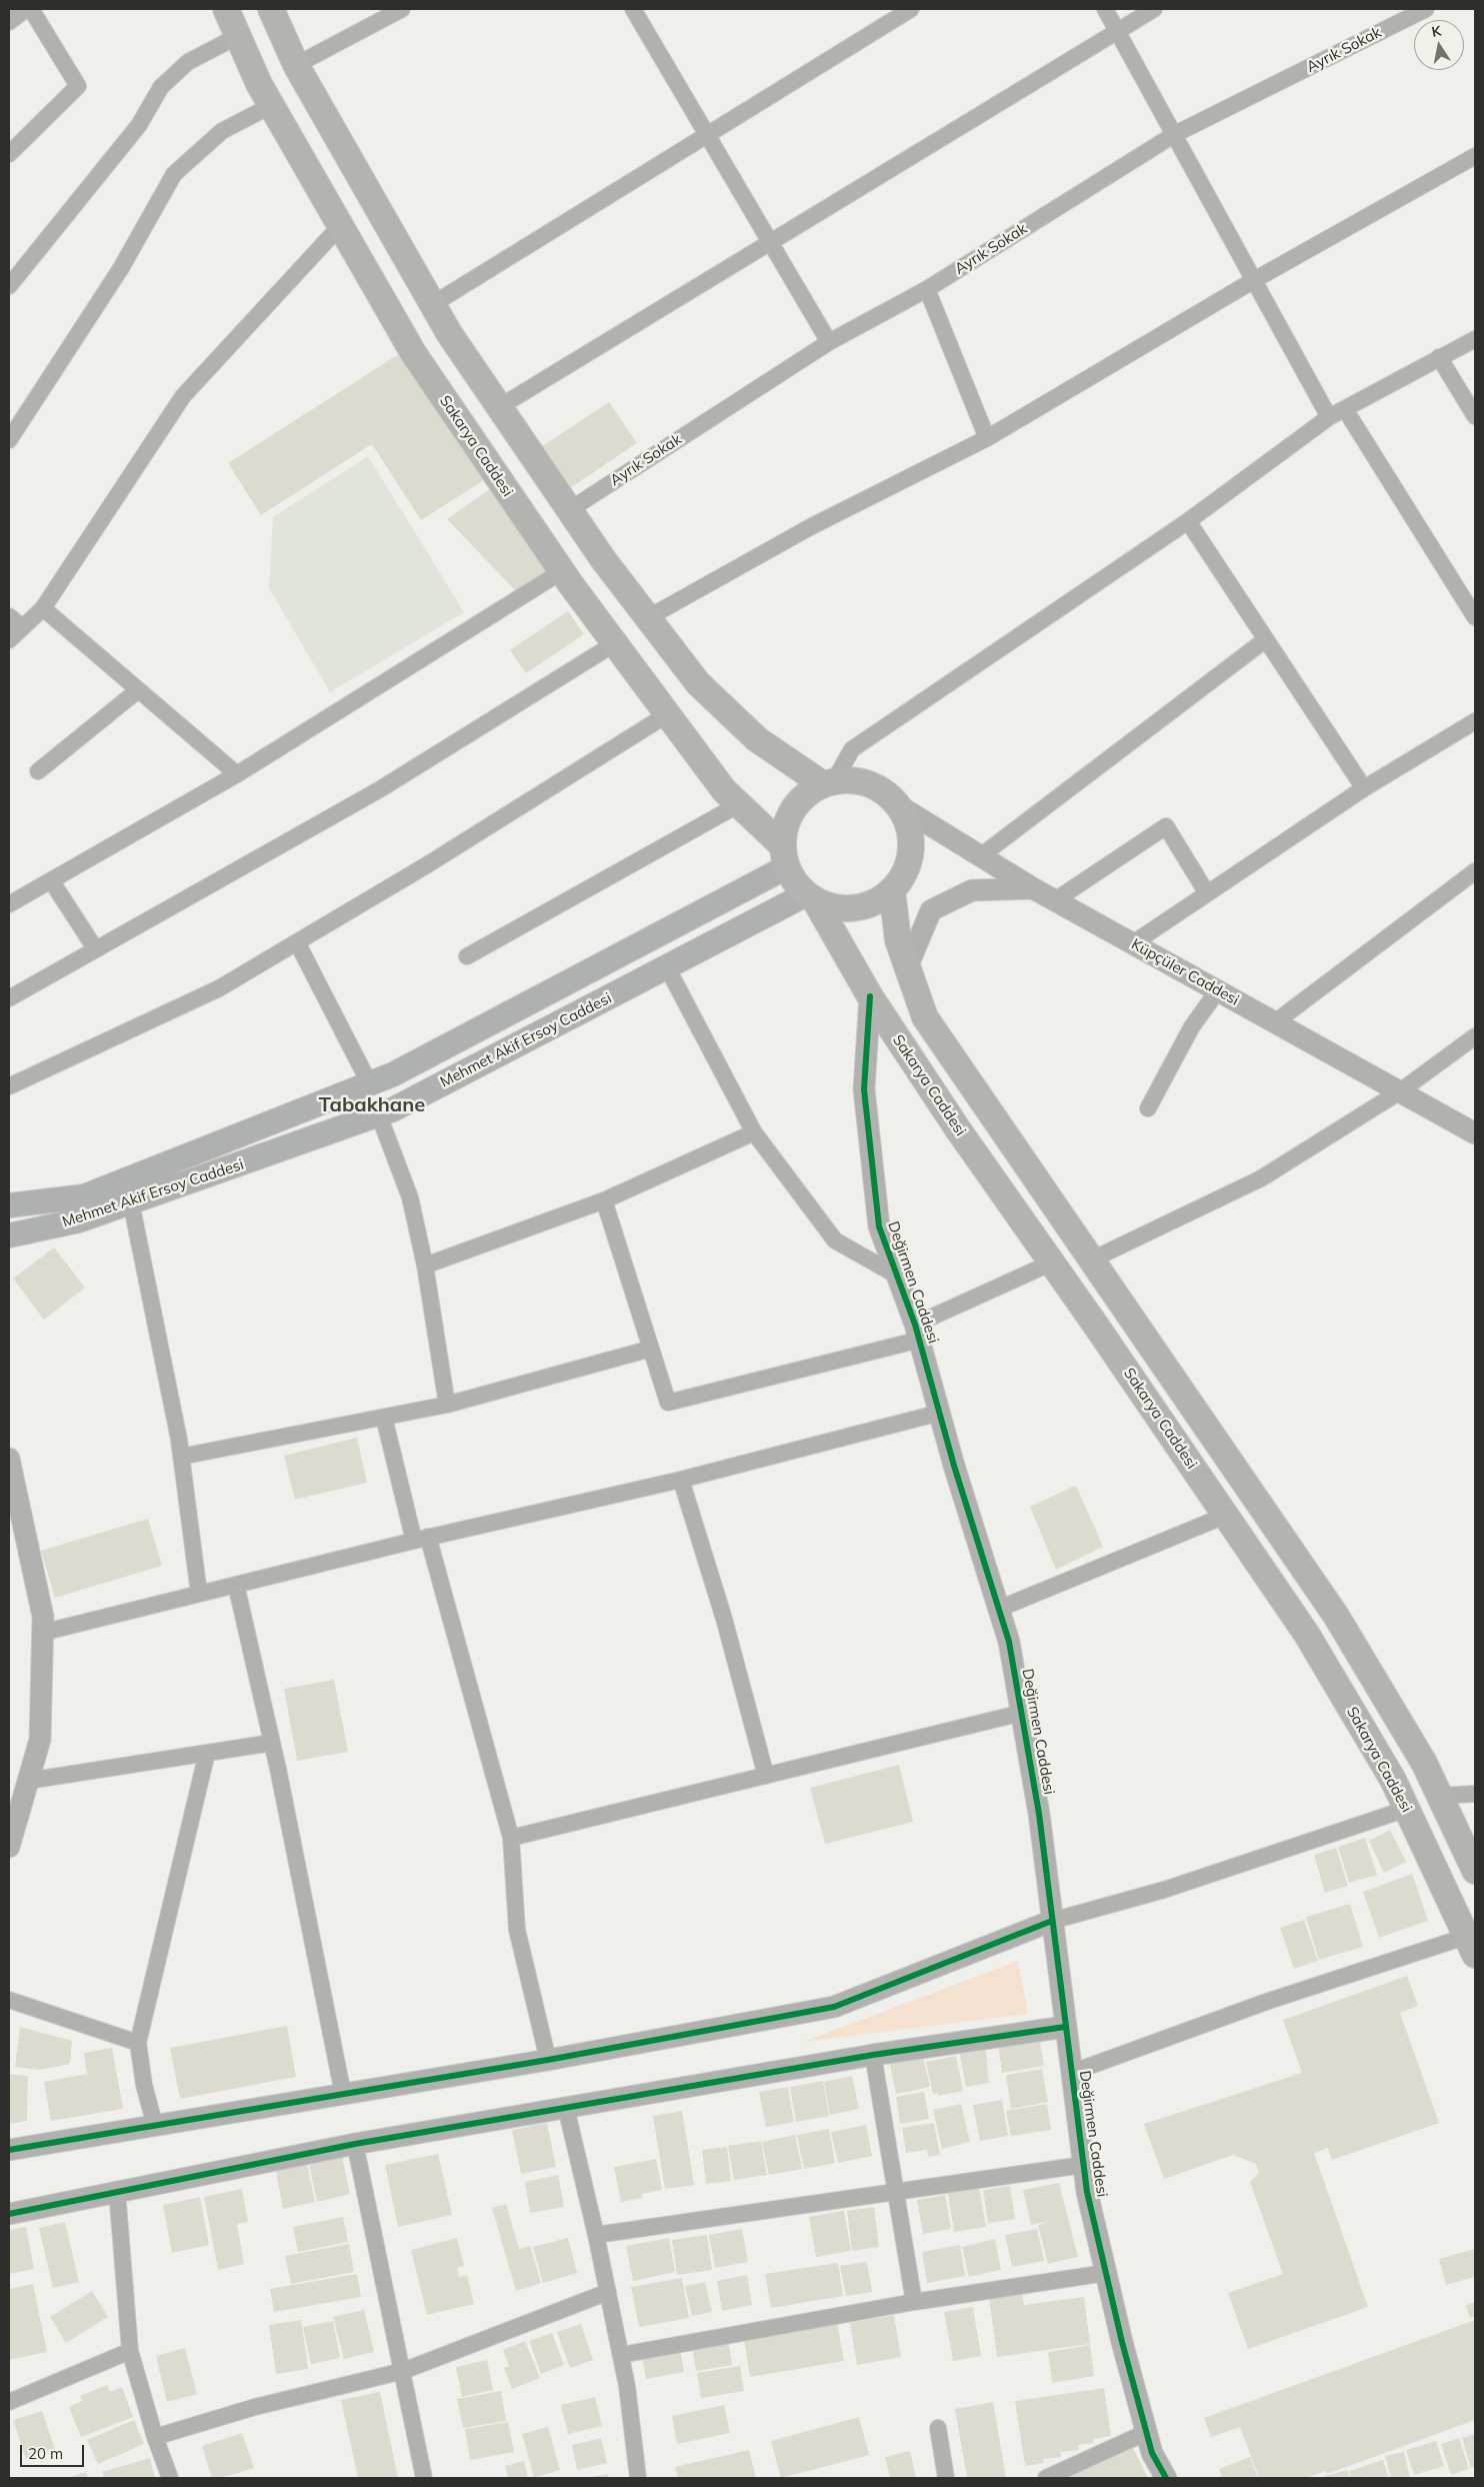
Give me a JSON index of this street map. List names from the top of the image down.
{
  "streets": {
    "main road": ["Sakarya Caddesi", "Mehmet Akif Ersoy Caddesi"],
    "street": ["Ayrık Sokak", "Küpçüler Caddesi", "Değirmen Caddesi"]
  },
  "crossings": [
    ["Sakarya Caddesi", "Küpçüler Caddesi"],
    ["Sakarya Caddesi", "Mehmet Akif Ersoy Caddesi"],
    ["Sakarya Caddesi", "Değirmen Caddesi"],
    ["Küpçüler Caddesi", "Mehmet Akif Ersoy Caddesi"]
  ],
  "districts": ["Tabakhane"],
  "scale_bar": "20 m",
  "north": "top"
}
